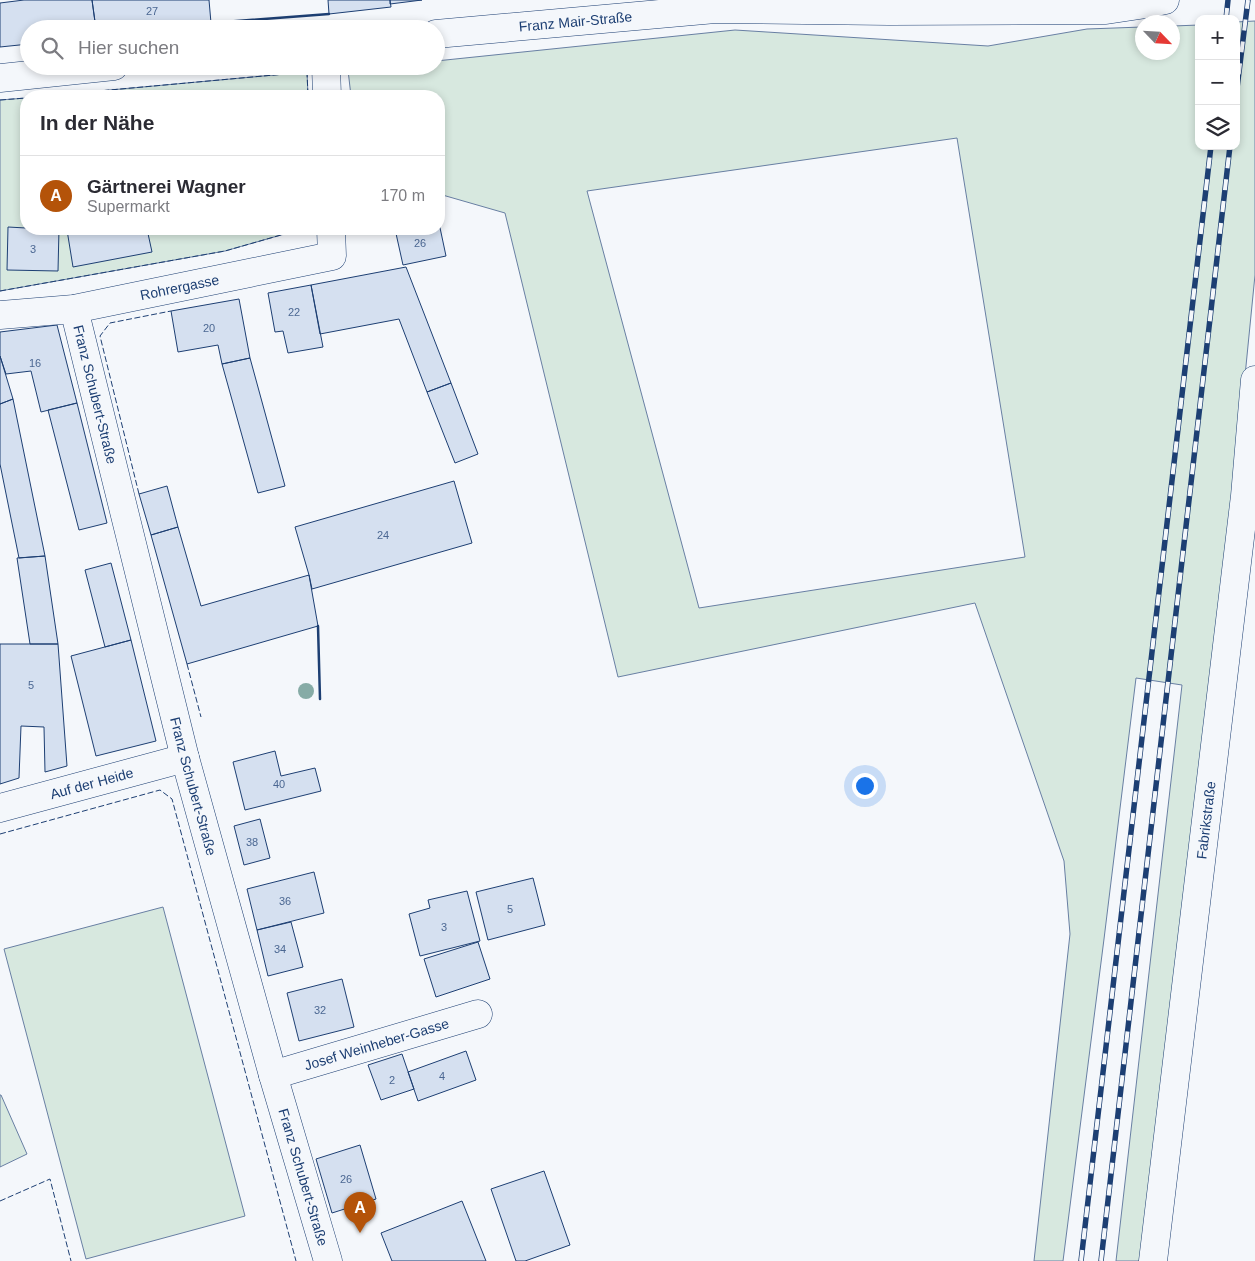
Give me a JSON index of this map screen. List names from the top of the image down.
{
  "streets": {
    "street": [
      "Franz Mair-Straße",
      "Rohrergasse",
      "Franz Schubert-Straße",
      "Auf der Heide",
      "Fabrikstraße",
      "Josef Weinheber-Gasse"
    ]
  },
  "crossings": [
    ["Rohrergasse", "Franz Schubert-Straße"],
    ["Franz Schubert-Straße", "Auf der Heide"],
    ["Franz Schubert-Straße", "Josef Weinheber-Gasse"]
  ],
  "house_numbers": [
    "27",
    "26",
    "3",
    "22",
    "20",
    "16",
    "24",
    "5",
    "40",
    "38",
    "36",
    "5",
    "3",
    "34",
    "32",
    "4",
    "2",
    "26"
  ],
  "north": "bottom right",
  "page": {
    "map_buttons": ["+", "−"],
    "search": "Hier suchen",
    "heading": "In der Nähe",
    "list": [
      {
        "mark": "A",
        "name": "Gärtnerei Wagner",
        "note": "Supermarkt",
        "value": "170 m"
      }
    ],
    "pins": "A"
  }
}
